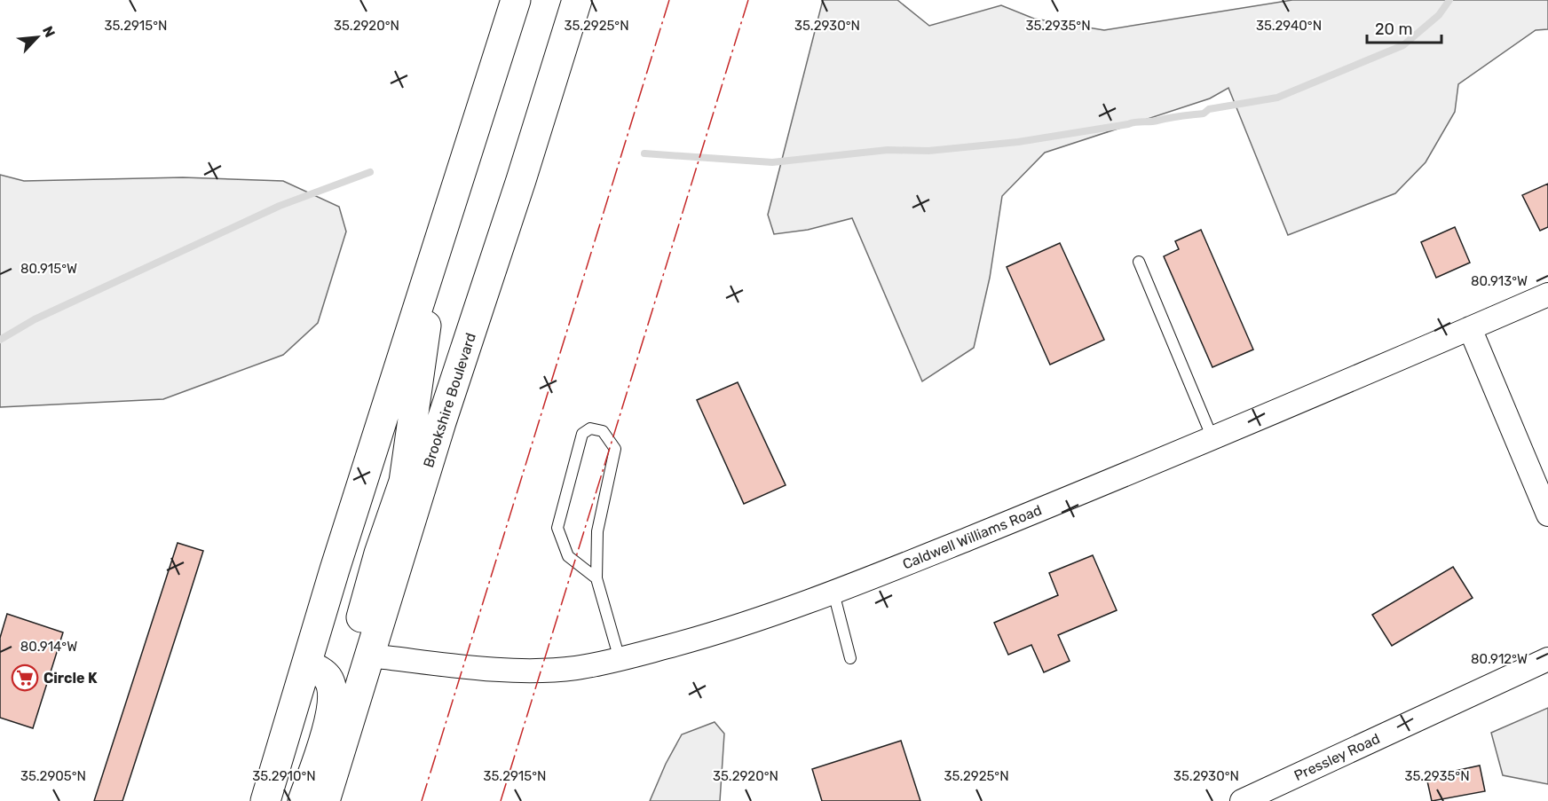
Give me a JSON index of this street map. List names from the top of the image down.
{
  "streets": {
    "highway": ["Brookshire Boulevard"],
    "street": ["Caldwell Williams Road", "Pressley Road"]
  },
  "crossings": [
    ["Brookshire Boulevard", "Caldwell Williams Road"]
  ],
  "places": {
    "supermarket": ["Circle K"]
  },
  "scale_bar": "20 m",
  "north": "top right",
  "coordinates": [
    "35.2915°N",
    "35.2920°N",
    "35.2925°N",
    "35.2930°N",
    "35.2935°N",
    "35.2940°N",
    "80.915°W",
    "80.913°W",
    "80.914°W",
    "80.912°W",
    "35.2905°N",
    "35.2910°N"
  ]
}
